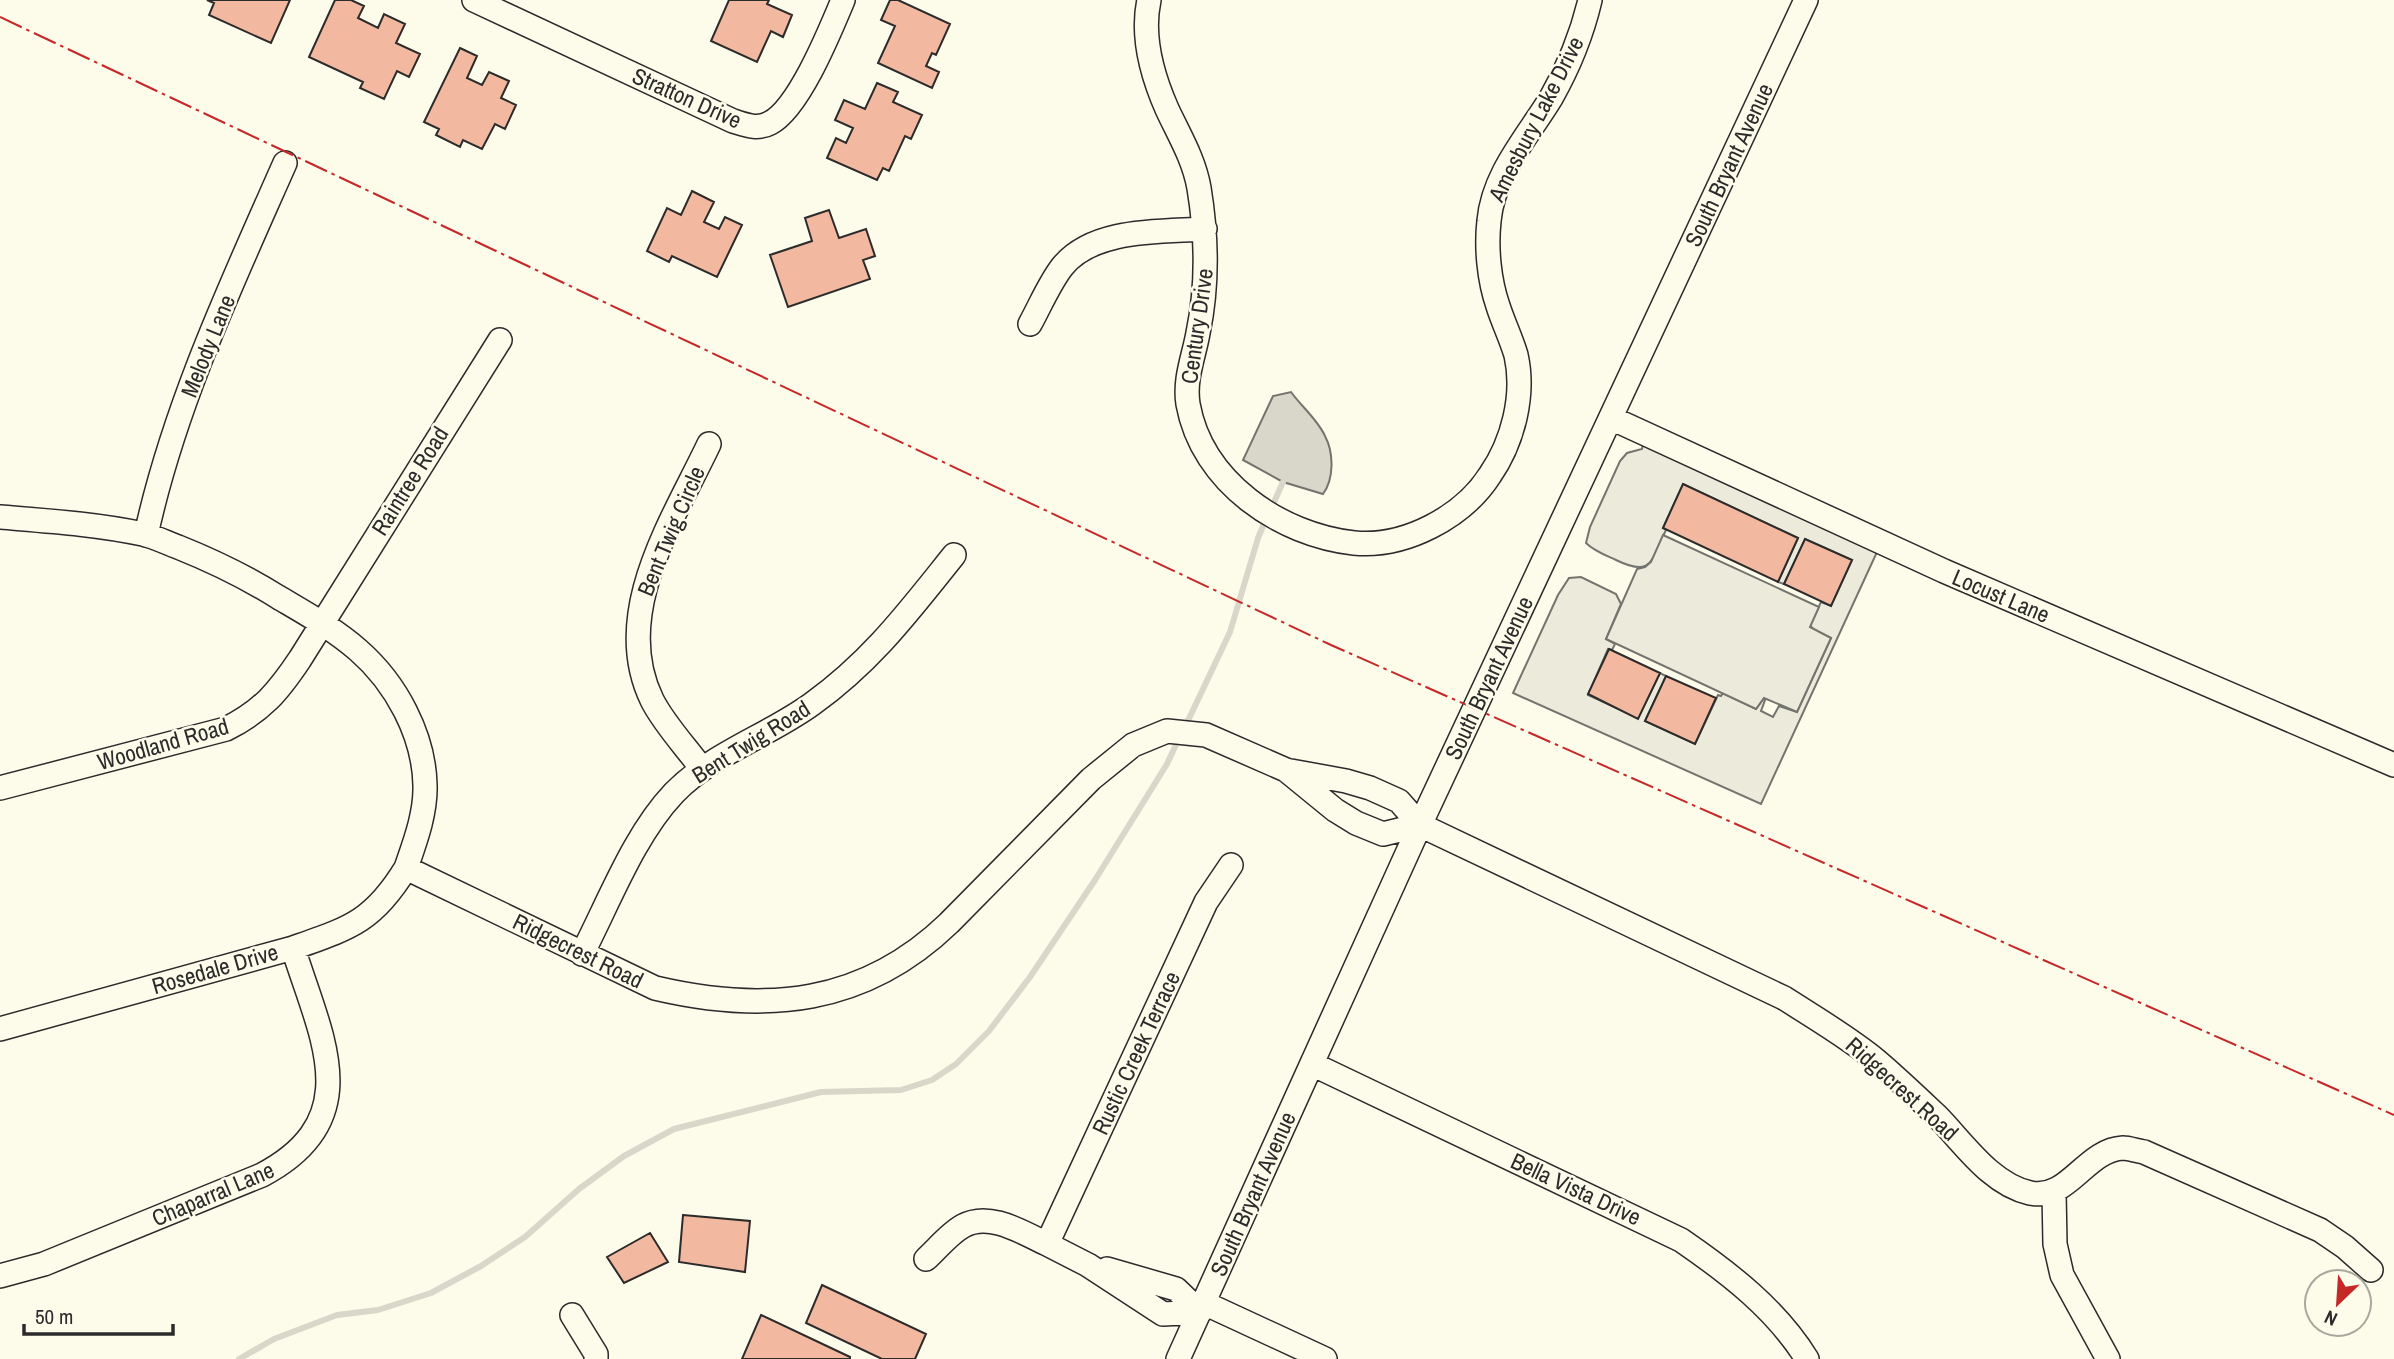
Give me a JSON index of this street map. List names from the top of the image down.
{
  "streets": {
    "street": [
      "Stratton Drive",
      "Amesbury Lake Drive",
      "South Bryant Avenue",
      "Century Drive",
      "Melody Lane",
      "Raintree Road",
      "Bent Twig Circle",
      "Locust Lane",
      "Bent Twig Road",
      "Woodland Road",
      "Ridgecrest Road",
      "Rosedale Drive",
      "Rustic Creek Terrace",
      "Bella Vista Drive",
      "Chaparral Lane"
    ]
  },
  "crossings": [
    ["Amesbury Lake Drive", "Century Drive"],
    ["South Bryant Avenue", "Locust Lane"],
    ["South Bryant Avenue", "Ridgecrest Road"],
    ["South Bryant Avenue", "Bella Vista Drive"],
    ["Raintree Road", "Woodland Road"],
    ["Bent Twig Circle", "Bent Twig Road"],
    ["Bent Twig Road", "Ridgecrest Road"],
    ["Ridgecrest Road", "Rosedale Drive"],
    ["Rosedale Drive", "Chaparral Lane"]
  ],
  "scale_bar": "50 m",
  "north": "bottom left"
}
